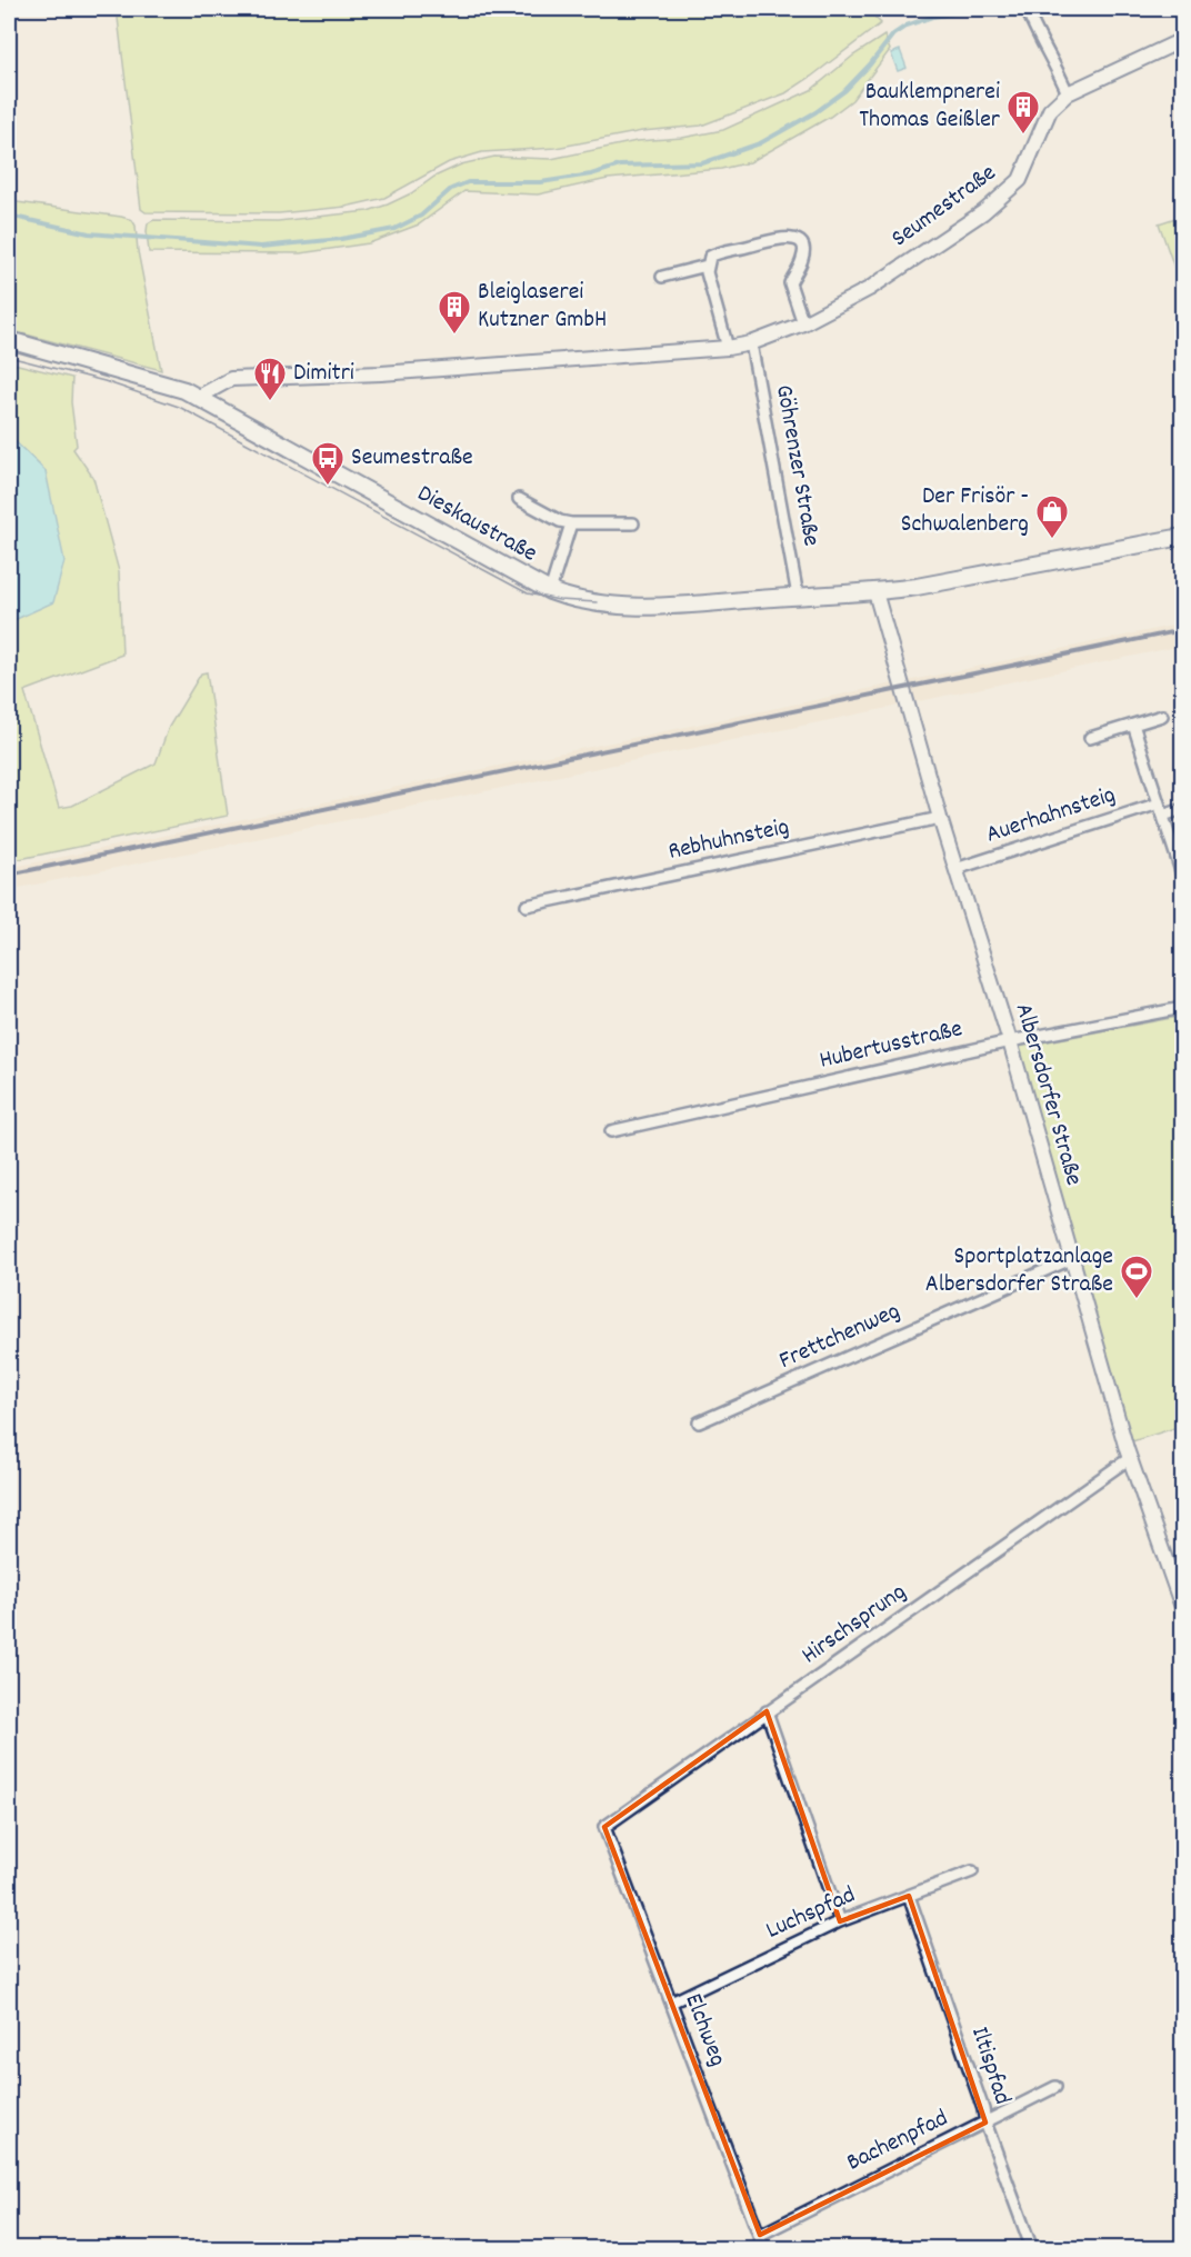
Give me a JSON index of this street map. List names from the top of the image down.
{
  "streets": {
    "main road": ["Dieskaustraße"],
    "street": [
      "Seumestraße",
      "Göhrenzer Straße",
      "Auerhahnsteig",
      "Rebhuhnsteig",
      "Hubertusstraße",
      "Albersdorfer Straße",
      "Frettchenweg",
      "Hirschsprung",
      "Luchspfad",
      "Elchweg",
      "Iltispfad",
      "Bachenpfad"
    ]
  },
  "crossings": [
    ["Seumestraße", "Göhrenzer Straße"],
    ["Seumestraße", "Dieskaustraße"],
    ["Göhrenzer Straße", "Dieskaustraße"],
    ["Dieskaustraße", "Albersdorfer Straße"],
    ["Auerhahnsteig", "Albersdorfer Straße"],
    ["Rebhuhnsteig", "Albersdorfer Straße"],
    ["Hubertusstraße", "Albersdorfer Straße"],
    ["Albersdorfer Straße", "Frettchenweg"],
    ["Albersdorfer Straße", "Hirschsprung"],
    ["Hirschsprung", "Elchweg"],
    ["Luchspfad", "Elchweg"],
    ["Luchspfad", "Iltispfad"],
    ["Elchweg", "Bachenpfad"],
    ["Iltispfad", "Bachenpfad"]
  ],
  "places": {
    "building": ["Bauklempnerei Thomas Geißler", "Bleiglaserei Kutzner GmbH"],
    "restaurant": ["Dimitri"],
    "bus stop": ["Seumestraße"],
    "shop": ["Der Frisör - Schwalenberg"],
    "sports": ["Sportplatzanlage Albersdorfer Straße"]
  }
}
